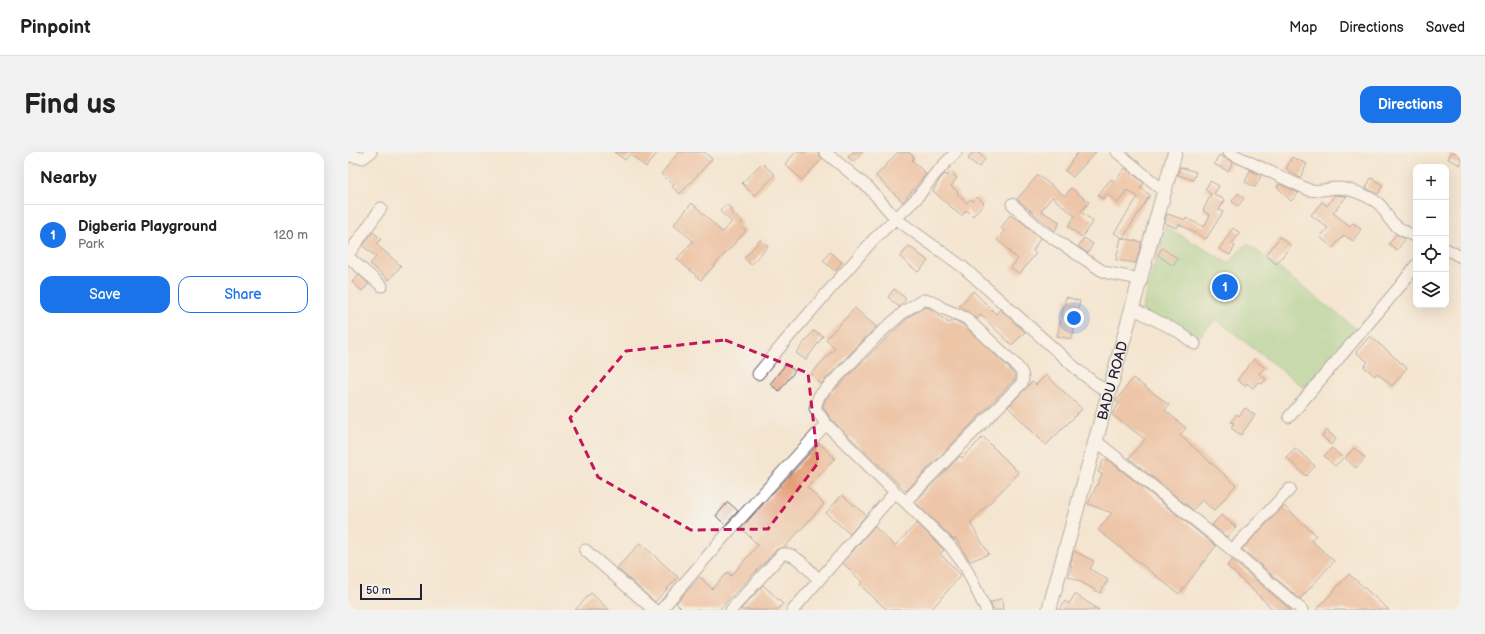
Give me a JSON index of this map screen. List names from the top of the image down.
{
  "streets": {
    "main road": ["BADU ROAD"]
  },
  "scale_bar": "50 m",
  "page": {
    "header": "Pinpoint",
    "nav": ["Map", "Directions", "Saved"],
    "buttons": [
      "Directions",
      ["Save", "Share"]
    ],
    "title": "Find us",
    "heading": "Nearby",
    "map_buttons": ["+", "−"],
    "list": [
      {
        "mark": "1",
        "name": "Digberia Playground",
        "note": "Park",
        "value": "120 m"
      }
    ],
    "pins": "1",
    "scale": "50 m"
  }
}
